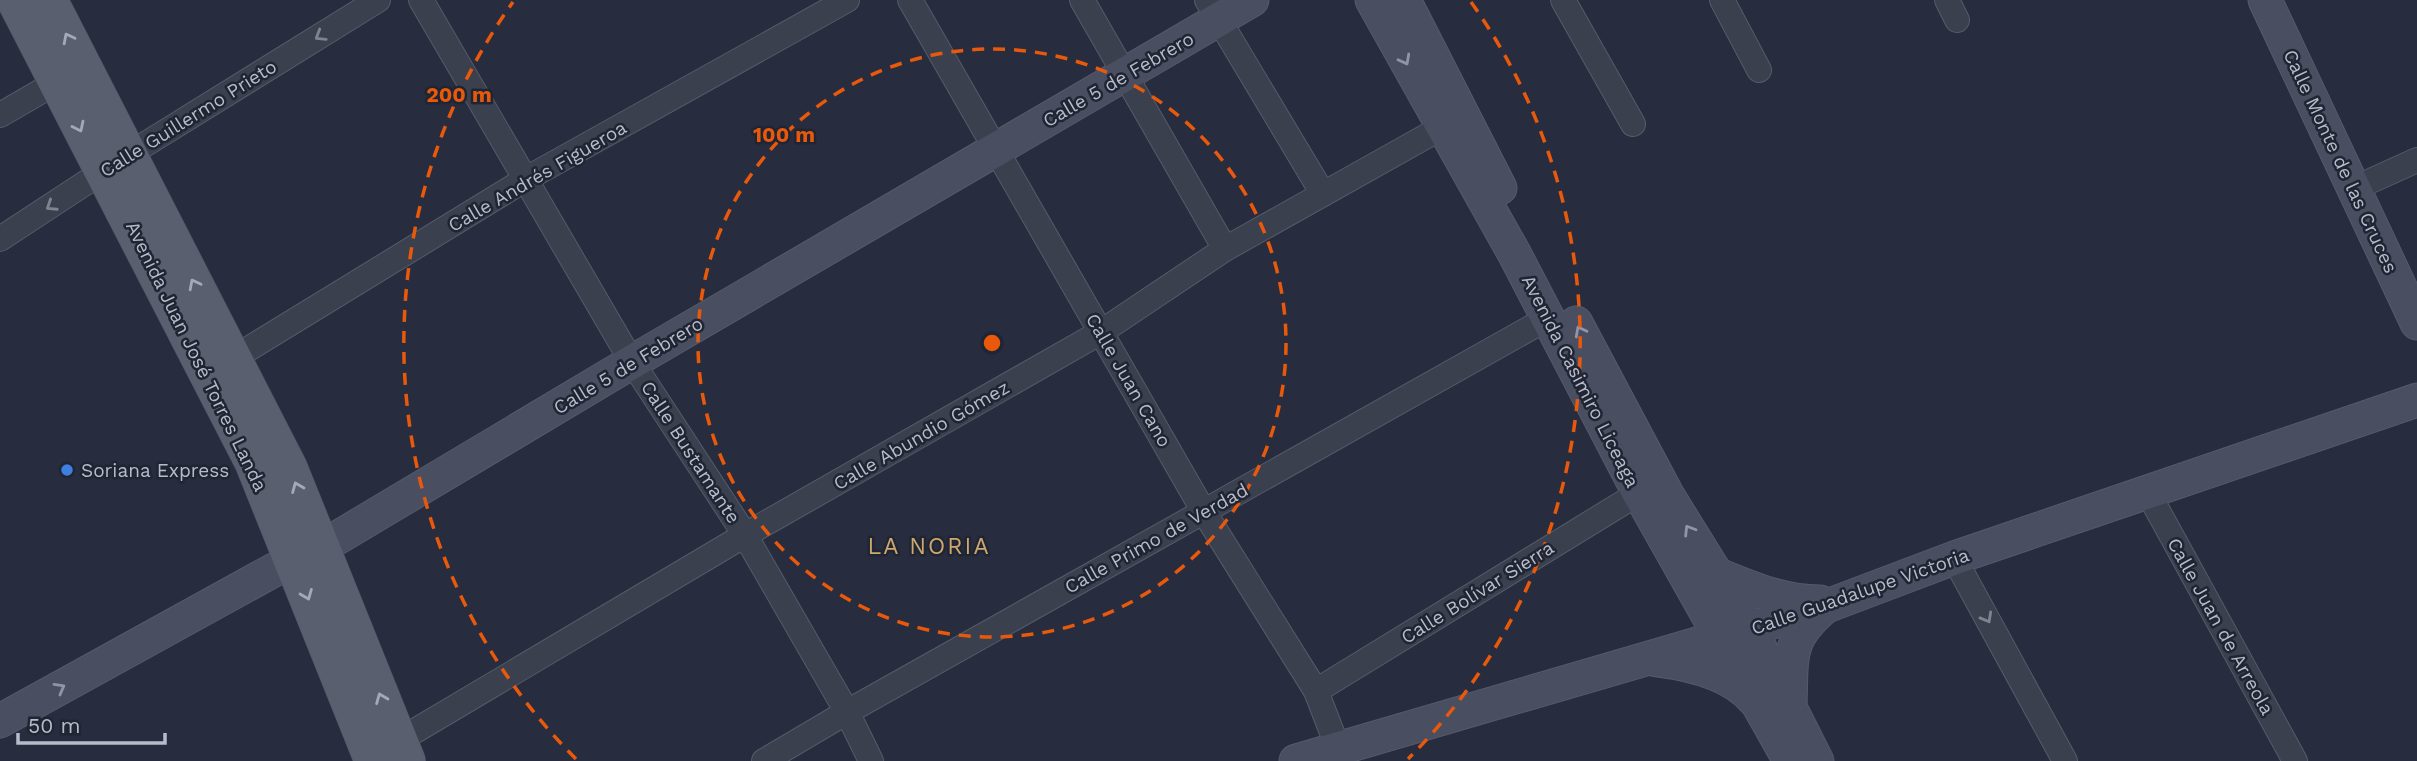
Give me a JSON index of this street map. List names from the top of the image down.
{
  "streets": {
    "main road": ["Avenida Juan José Torres Landa"],
    "street": [
      "Calle 5 de Febrero",
      "Calle Guillermo Prieto",
      "Calle Monte de las Cruces",
      "Calle Andrés Figueroa",
      "Calle Juan Cano",
      "Avenida Casimiro Liceaga",
      "Calle Abundio Gómez",
      "Calle Bustamante",
      "Calle Primo de Verdad",
      "Calle Guadalupe Victoria",
      "Calle Bolívar Sierra",
      "Calle Juan de Arreola"
    ]
  },
  "crossings": [
    ["Calle 5 de Febrero", "Avenida Juan José Torres Landa"],
    ["Calle 5 de Febrero", "Calle Juan Cano"],
    ["Calle 5 de Febrero", "Calle Bustamante"],
    ["Calle Guillermo Prieto", "Avenida Juan José Torres Landa"],
    ["Calle Andrés Figueroa", "Avenida Juan José Torres Landa"],
    ["Calle Andrés Figueroa", "Calle Bustamante"],
    ["Avenida Juan José Torres Landa", "Calle Abundio Gómez"],
    ["Calle Juan Cano", "Calle Abundio Gómez"],
    ["Calle Juan Cano", "Calle Primo de Verdad"],
    ["Calle Juan Cano", "Calle Guadalupe Victoria"],
    ["Calle Juan Cano", "Calle Bolívar Sierra"],
    ["Avenida Casimiro Liceaga", "Calle Abundio Gómez"],
    ["Avenida Casimiro Liceaga", "Calle Primo de Verdad"],
    ["Avenida Casimiro Liceaga", "Calle Guadalupe Victoria"],
    ["Avenida Casimiro Liceaga", "Calle Bolívar Sierra"],
    ["Calle Abundio Gómez", "Calle Bustamante"],
    ["Calle Bustamante", "Calle Primo de Verdad"],
    ["Calle Guadalupe Victoria", "Calle Juan de Arreola"]
  ],
  "one_way": ["Calle Guillermo Prieto"],
  "districts": ["LA NORIA"],
  "places": ["Soriana Express"],
  "scale_bar": "50 m",
  "rings": ["200 m", "100 m"]
}
